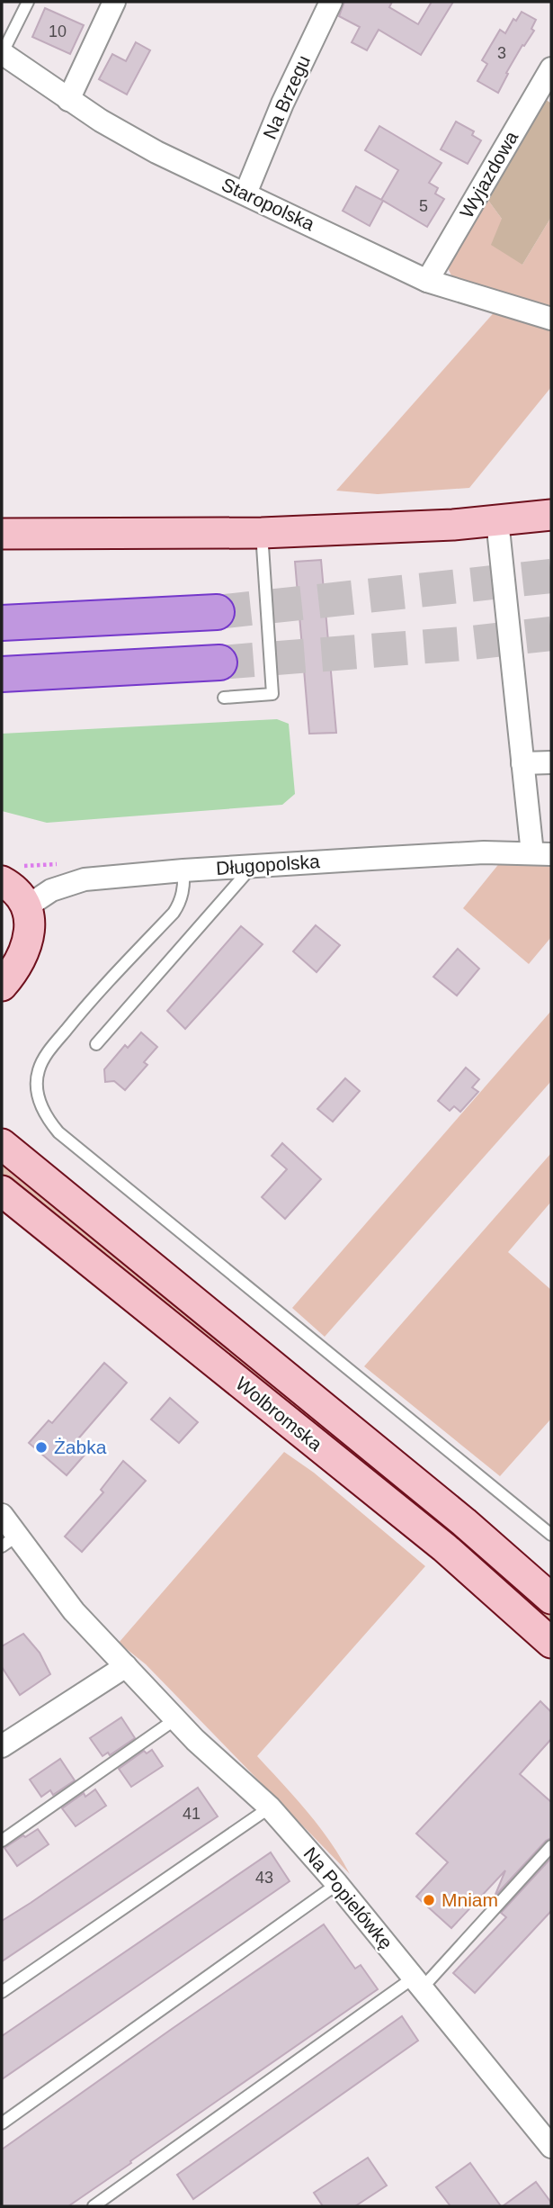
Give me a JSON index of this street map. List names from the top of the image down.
{
  "streets": {
    "main road": ["Wolbromska"],
    "street": [
      "Na Brzegu",
      "Wyjazdowa",
      "Staropolska",
      "Długopolska",
      "Na Popielówkę"
    ]
  },
  "crossings": [
    ["Na Brzegu", "Staropolska"],
    ["Wyjazdowa", "Staropolska"]
  ],
  "places": ["Żabka", "Mniam"],
  "house_numbers": [
    "10",
    "3",
    "5",
    "41",
    "43"
  ]
}
